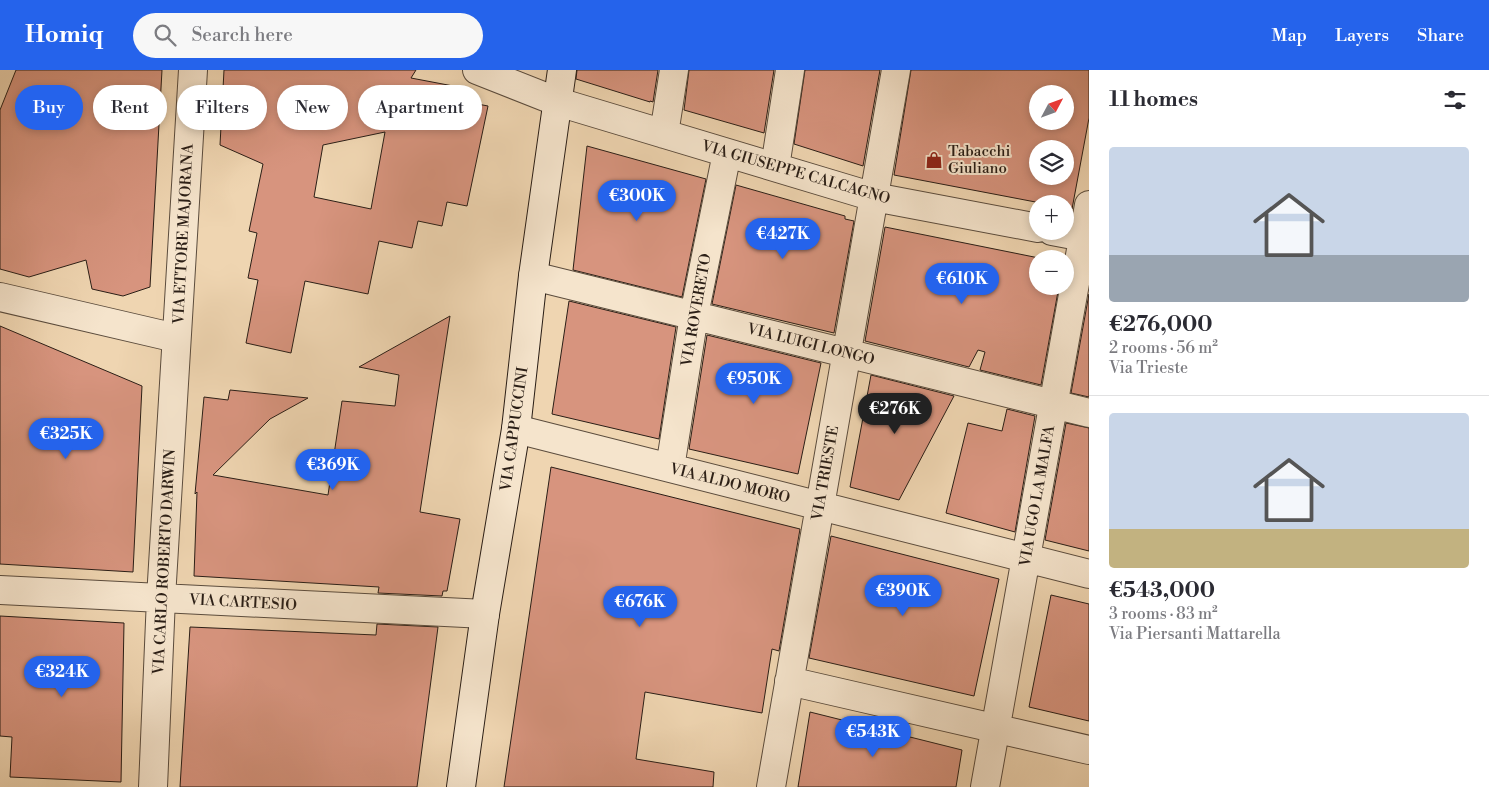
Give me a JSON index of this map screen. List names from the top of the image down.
{
  "streets": {
    "street": [
      "VIA GIUSEPPE CALCAGNO",
      "VIA ETTORE MAJORANA",
      "VIA ROVERETO",
      "VIA LUIGI LONGO",
      "VIA CAPPUCCINI",
      "VIA TRIESTE",
      "VIA ALDO MORO",
      "VIA UGO LA MALFA",
      "VIA CARLO ROBERTO DARWIN",
      "VIA CARTESIO"
    ]
  },
  "crossings": [
    ["VIA GIUSEPPE CALCAGNO", "VIA ROVERETO"],
    ["VIA GIUSEPPE CALCAGNO", "VIA CAPPUCCINI"],
    ["VIA GIUSEPPE CALCAGNO", "VIA TRIESTE"],
    ["VIA ETTORE MAJORANA", "VIA CARLO ROBERTO DARWIN"],
    ["VIA ROVERETO", "VIA LUIGI LONGO"],
    ["VIA ROVERETO", "VIA ALDO MORO"],
    ["VIA LUIGI LONGO", "VIA CAPPUCCINI"],
    ["VIA LUIGI LONGO", "VIA TRIESTE"],
    ["VIA LUIGI LONGO", "VIA UGO LA MALFA"],
    ["VIA CAPPUCCINI", "VIA ALDO MORO"],
    ["VIA CAPPUCCINI", "VIA CARTESIO"],
    ["VIA TRIESTE", "VIA ALDO MORO"],
    ["VIA ALDO MORO", "VIA UGO LA MALFA"],
    ["VIA CARLO ROBERTO DARWIN", "VIA CARTESIO"]
  ],
  "places": {
    "shop": ["Tabacchi Giuliano"]
  },
  "north": "top right",
  "page": {
    "header": "Homiq",
    "search": "Search here",
    "nav": ["Map", "Layers", "Share"],
    "heading": "11 homes",
    "map_buttons": ["+", "−"],
    "chip": [
      "Buy",
      "Rent",
      "Filters",
      "New",
      "Apartment"
    ],
    "list": [
      {
        "name": "€276,000",
        "note": "2 rooms · 56 m² · Via Trieste"
      },
      {
        "name": "€543,000",
        "note": "3 rooms · 83 m² · Via Piersanti Mattarella"
      }
    ],
    "price": [
      "€300K",
      "€427K",
      "€610K",
      "€950K",
      "€276K",
      "€325K",
      "€369K",
      "€390K",
      "€676K",
      "€324K",
      "€543K"
    ]
  }
}
